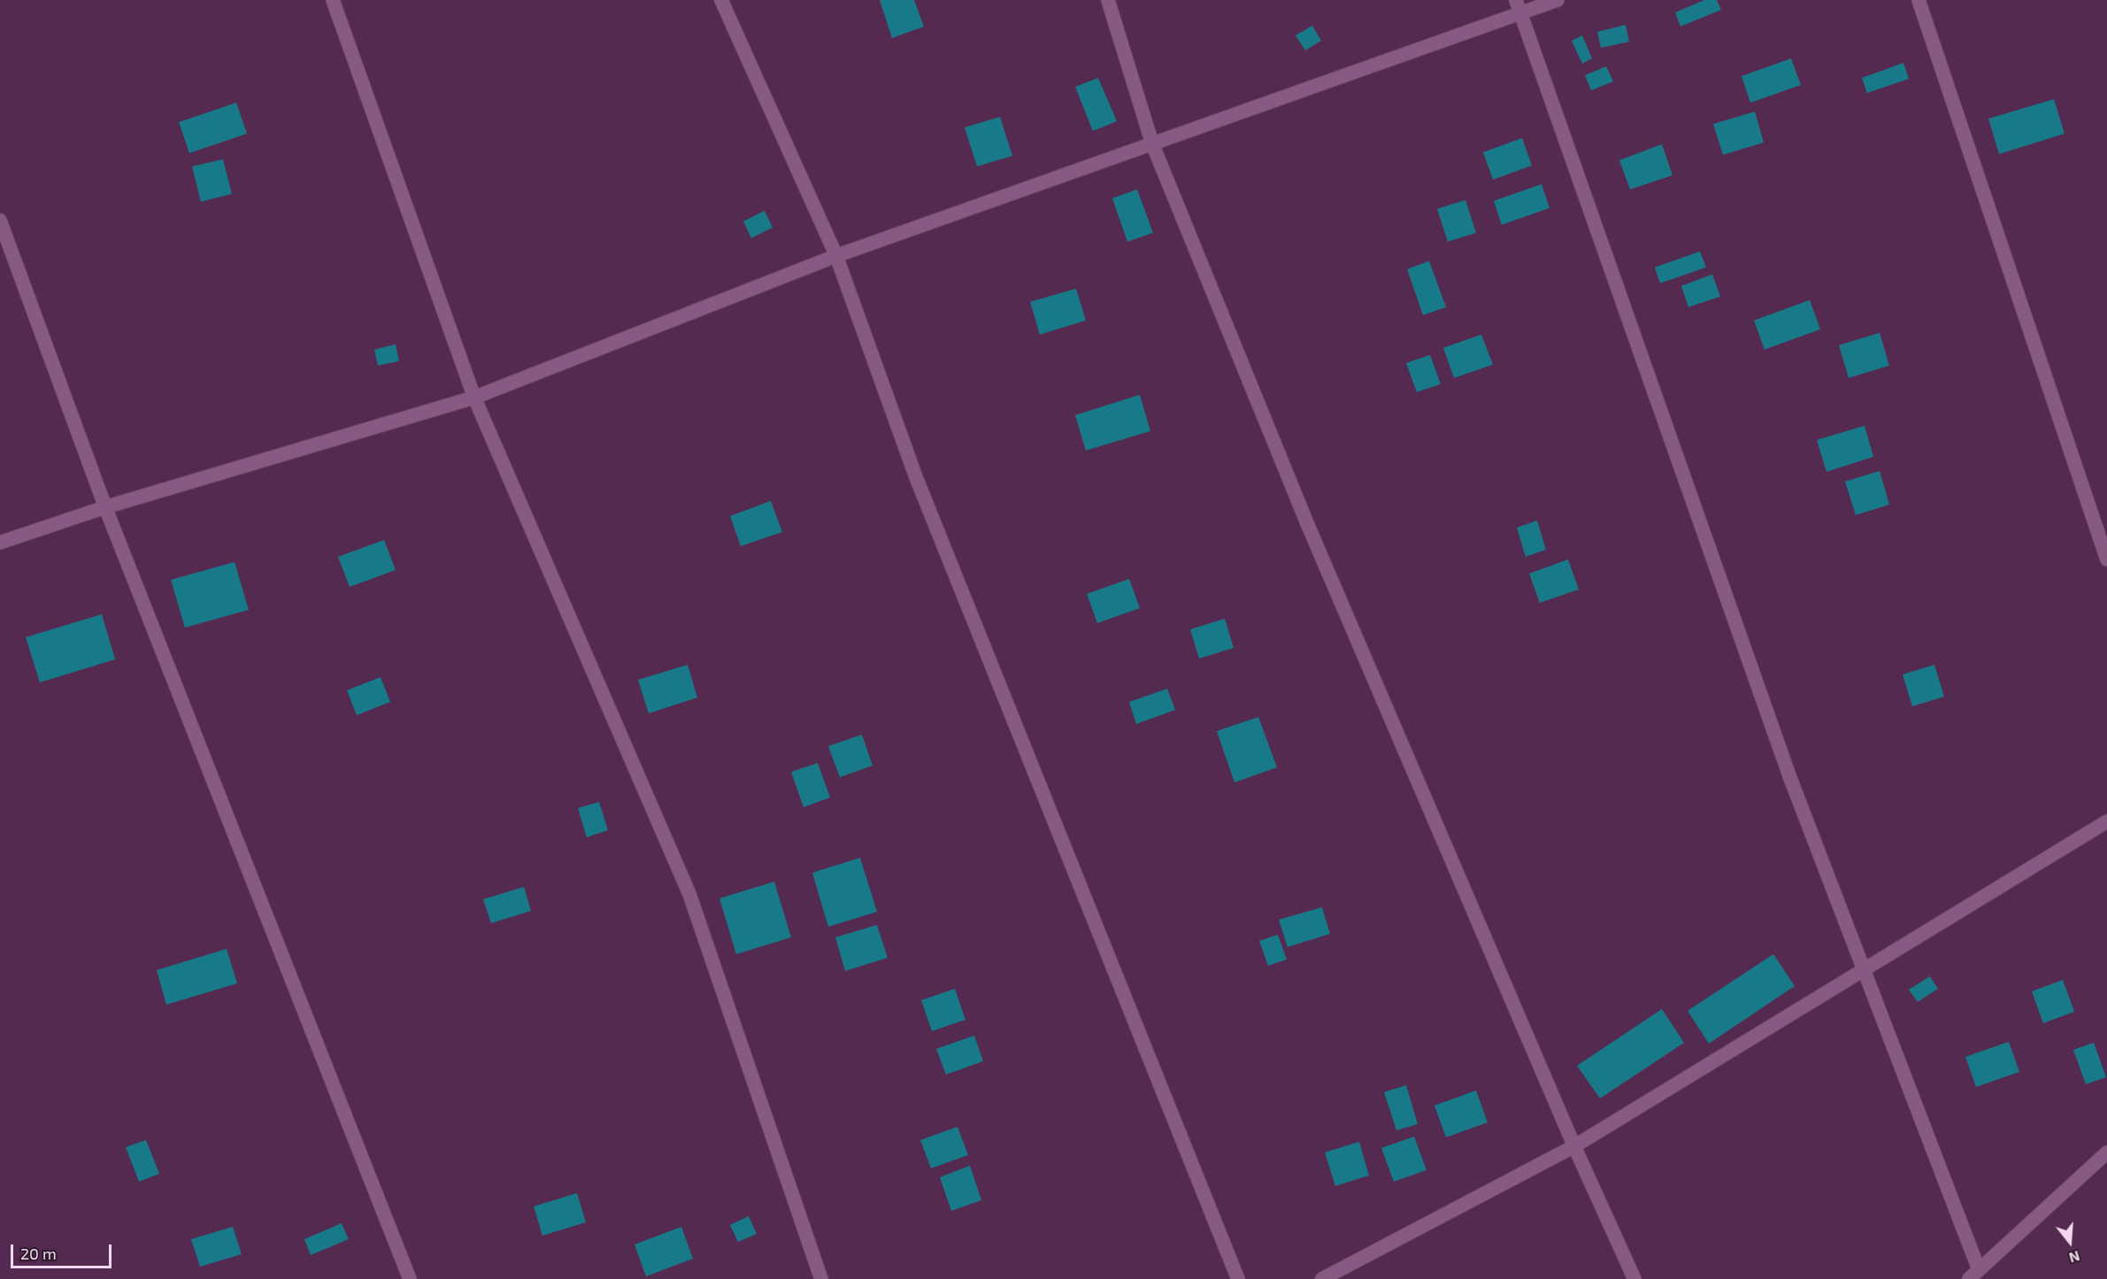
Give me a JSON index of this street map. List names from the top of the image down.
{
  "scale_bar": "20 m",
  "north": "bottom"
}
